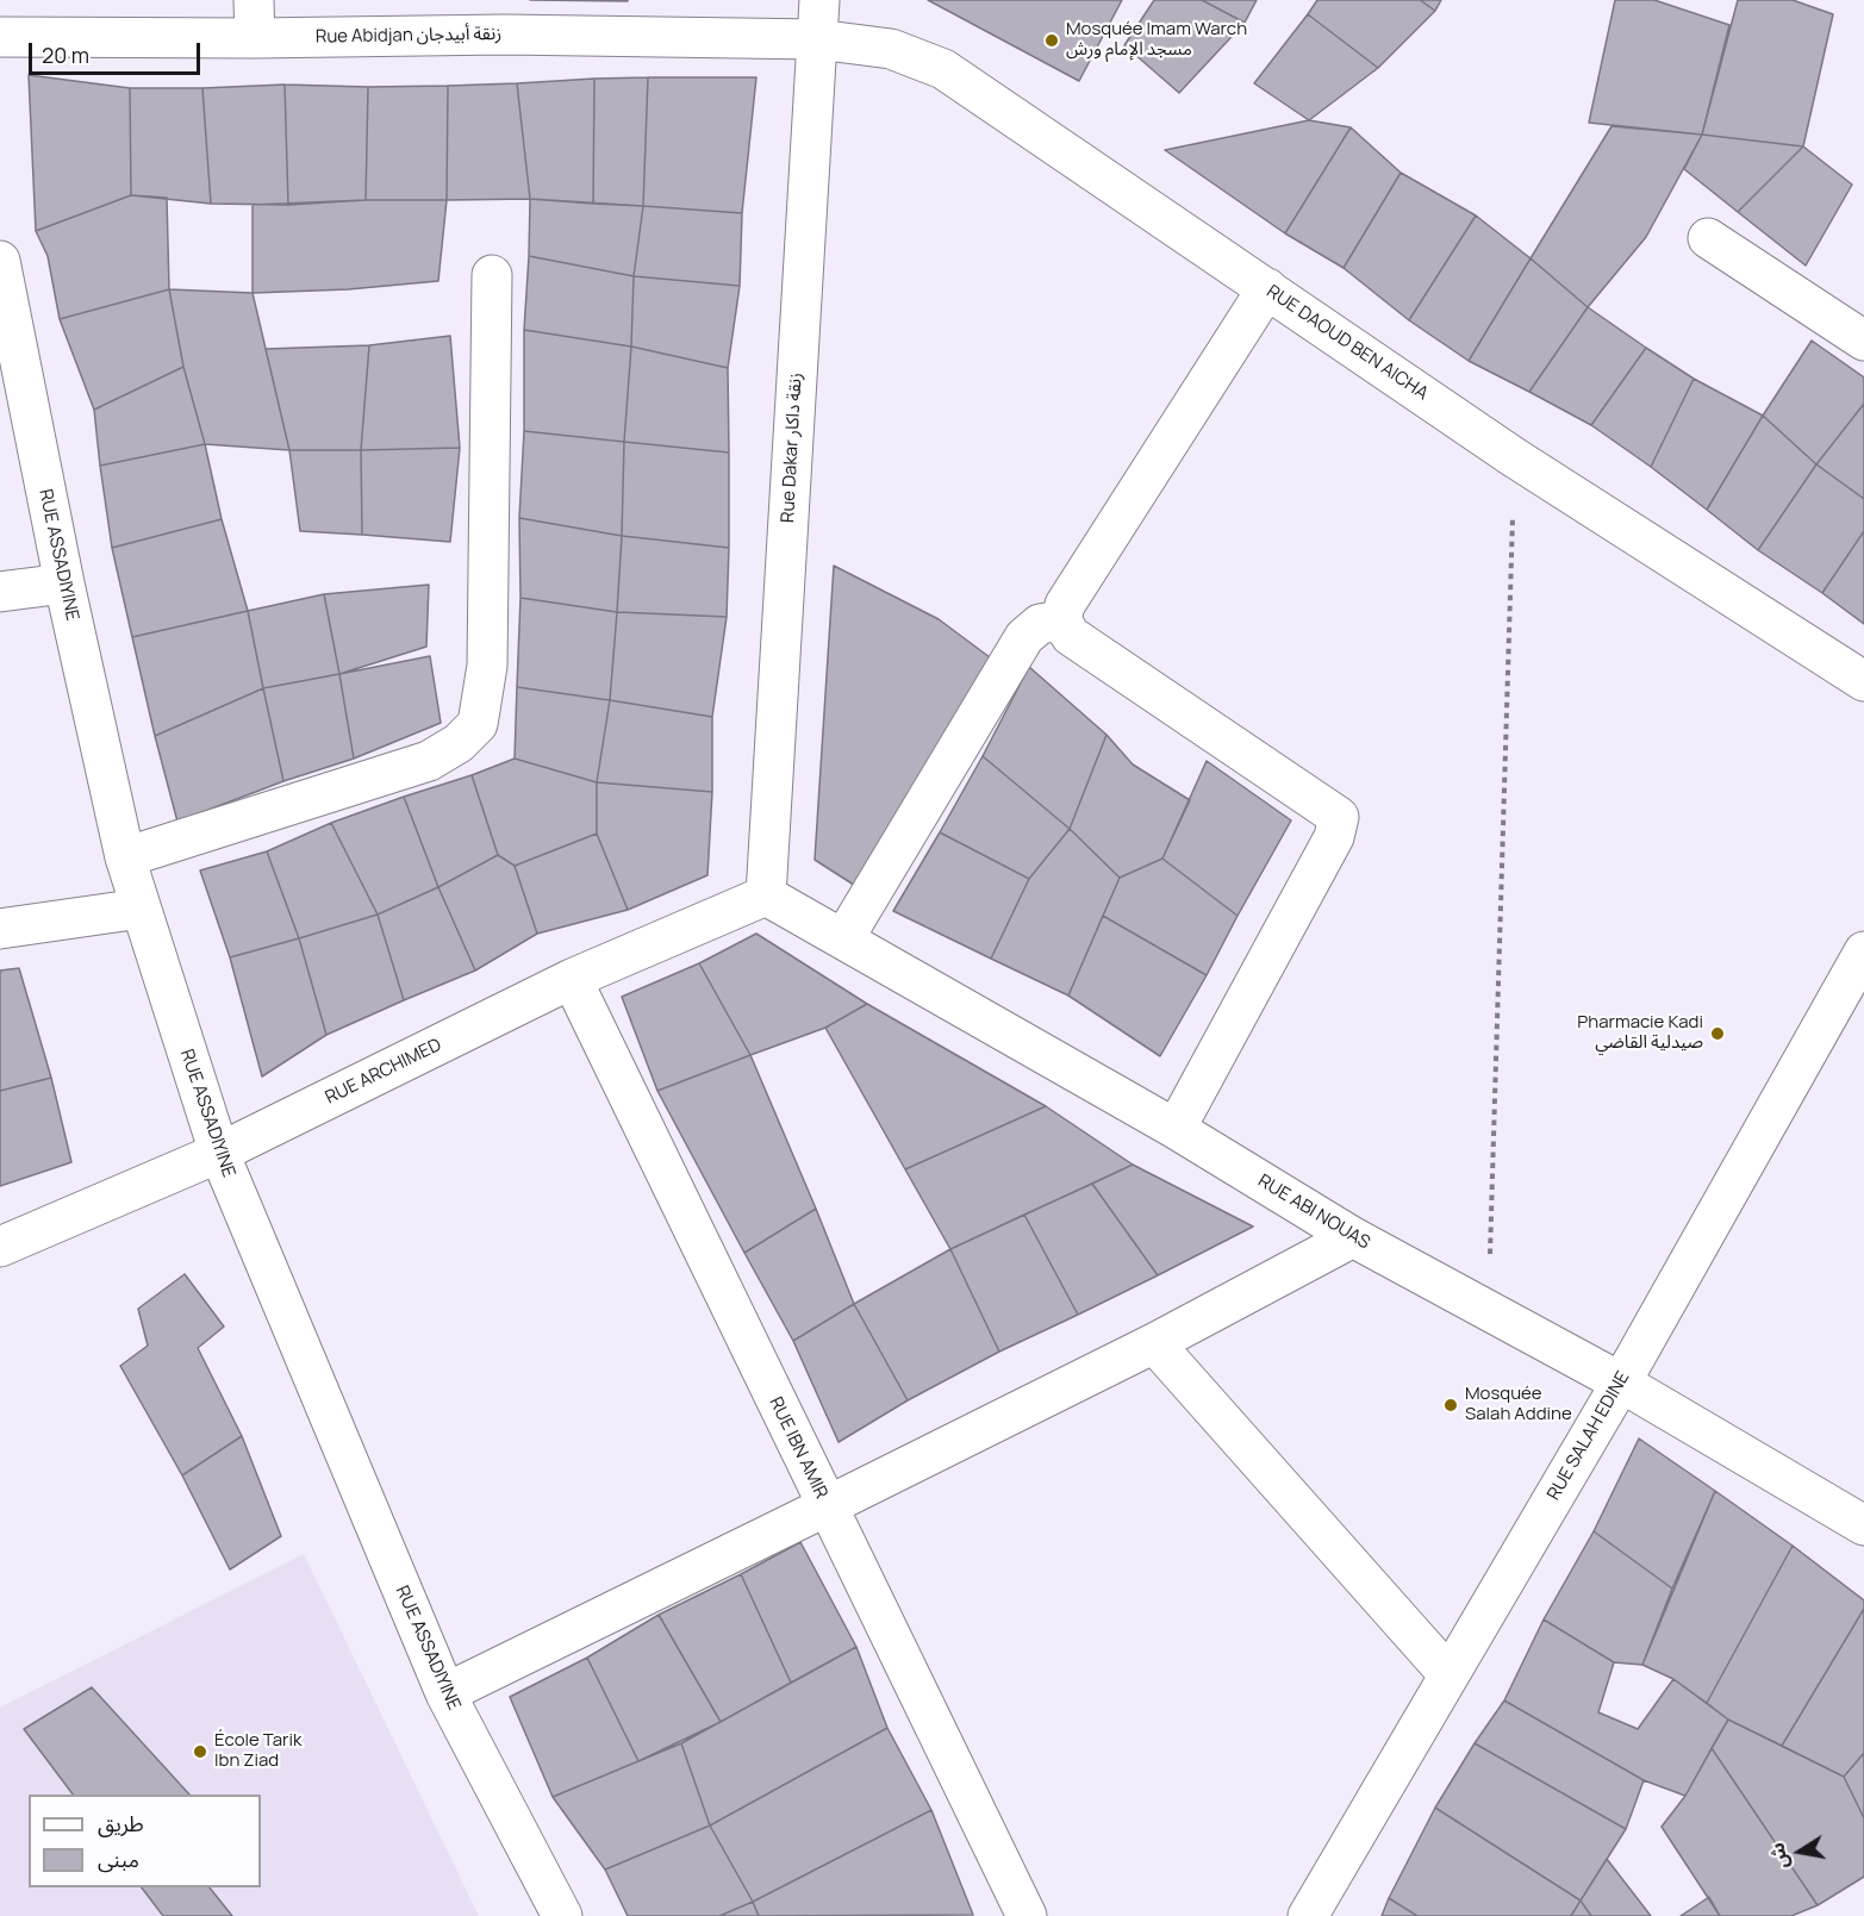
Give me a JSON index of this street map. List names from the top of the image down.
{
  "streets": {
    "street": [
      "Rue Abidjan زنقة أبيدجان",
      "RUE DAOUD BEN AICHA",
      "Rue Dakar زنقة داكار",
      "RUE ASSADIYINE",
      "RUE ARCHIMED",
      "RUE ABI NOUAS",
      "RUE SALAH EDINE",
      "RUE IBN AMIR"
    ]
  },
  "crossings": [
    ["Rue Abidjan زنقة أبيدجان", "RUE DAOUD BEN AICHA"],
    ["Rue Abidjan زنقة أبيدجان", "Rue Dakar زنقة داكار"],
    ["RUE DAOUD BEN AICHA", "Rue Dakar زنقة داكار"],
    ["Rue Dakar زنقة داكار", "RUE ARCHIMED"],
    ["Rue Dakar زنقة داكار", "RUE ABI NOUAS"],
    ["RUE ASSADIYINE", "RUE ARCHIMED"],
    ["RUE ARCHIMED", "RUE ABI NOUAS"],
    ["RUE ARCHIMED", "RUE IBN AMIR"],
    ["RUE ABI NOUAS", "RUE SALAH EDINE"]
  ],
  "places": [
    "Mosquée Imam Warch مسجد الإمام ورش",
    "Pharmacie Kadi صيدلية القاضي",
    "Mosquée Salah Addine",
    "École Tarik Ibn Ziad"
  ],
  "legend": ["طريق", "مبنى"],
  "scale_bar": "20 m",
  "north": "left"
}
